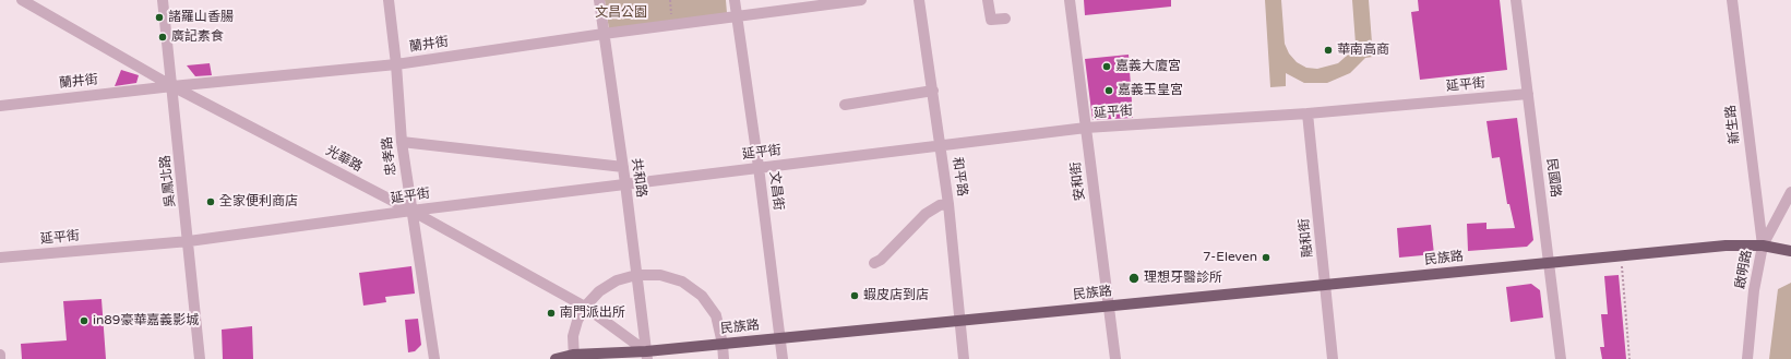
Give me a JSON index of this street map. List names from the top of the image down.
{
  "streets": {
    "main road": ["民族路"],
    "street": [
      "蘭井街",
      "延平街",
      "新生路",
      "忠孝路",
      "光華路",
      "和平路",
      "共和路",
      "民國路",
      "吳鳳北路",
      "安和街",
      "文昌街",
      "融和街",
      "啟明路"
    ]
  },
  "crossings": [
    ["蘭井街", "忠孝路"],
    ["蘭井街", "光華路"],
    ["蘭井街", "共和路"],
    ["蘭井街", "吳鳳北路"],
    ["蘭井街", "文昌街"],
    ["延平街", "忠孝路"],
    ["延平街", "光華路"],
    ["延平街", "和平路"],
    ["延平街", "共和路"],
    ["延平街", "民國路"],
    ["延平街", "吳鳳北路"],
    ["延平街", "安和街"],
    ["延平街", "文昌街"],
    ["延平街", "融和街"],
    ["新生路", "民族路"],
    ["新生路", "啟明路"],
    ["忠孝路", "光華路"],
    ["光華路", "共和路"],
    ["光華路", "吳鳳北路"],
    ["光華路", "民族路"],
    ["和平路", "民族路"],
    ["共和路", "民族路"],
    ["民國路", "民族路"],
    ["安和街", "民族路"],
    ["文昌街", "民族路"],
    ["融和街", "民族路"],
    ["民族路", "啟明路"]
  ],
  "parks": ["文昌公園"],
  "places": [
    "諸羅山香腸",
    "廣記素食",
    "華南高商",
    "嘉義大廈宮",
    "嘉義玉皇宮",
    "全家便利商店",
    "7-Eleven",
    "理想牙醫診所",
    "蝦皮店到店",
    "南門派出所",
    "in89豪華嘉義影城"
  ]
}
